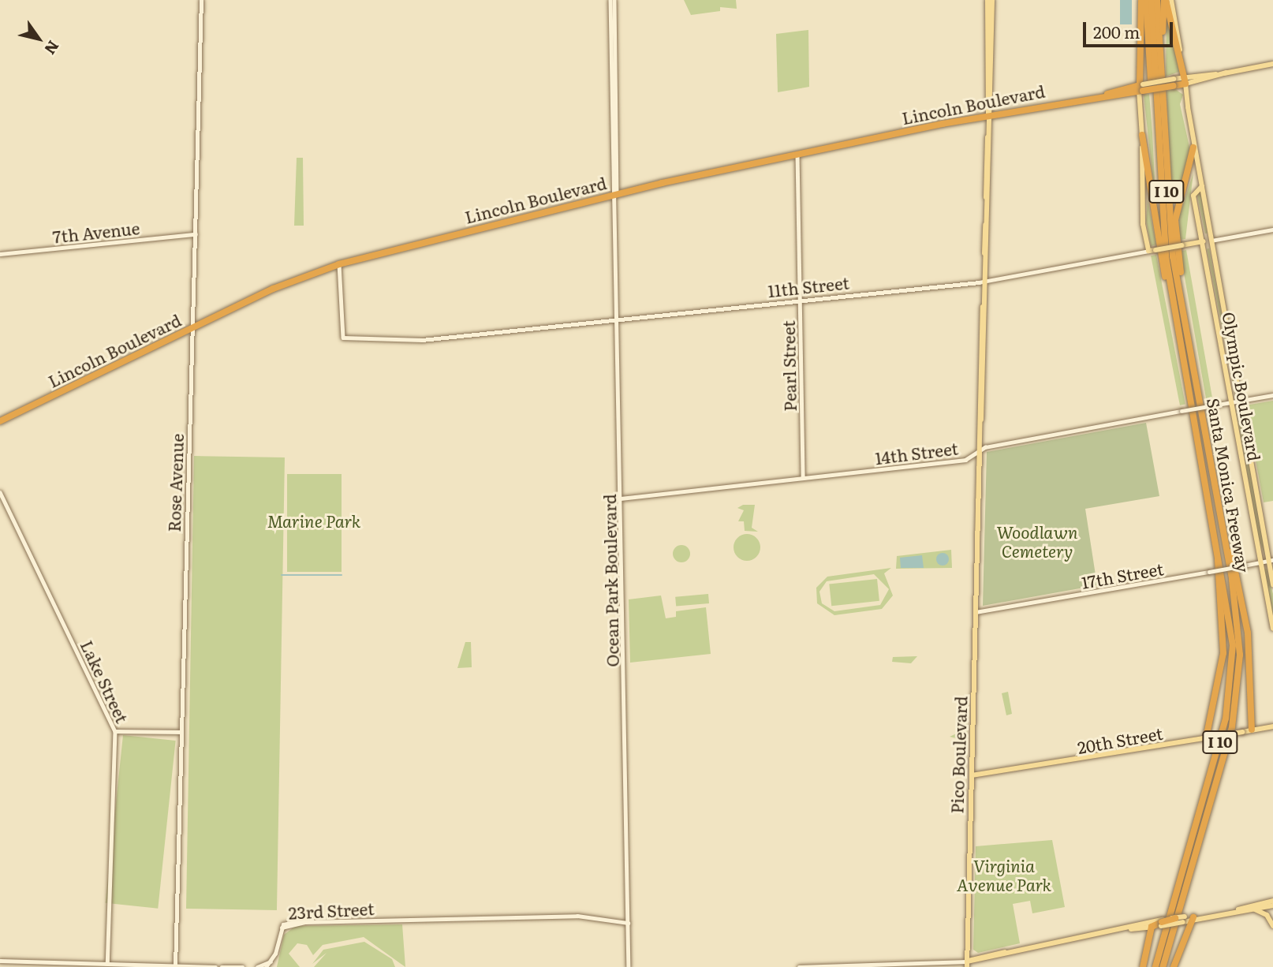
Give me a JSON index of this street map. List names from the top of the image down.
{
  "streets": {
    "highway": [
      "Lincoln Boulevard",
      "I 10",
      "Olympic Boulevard",
      "Santa Monica Freeway"
    ],
    "main road": ["11th Street", "20th Street", "Pico Boulevard"],
    "street": [
      "7th Avenue",
      "Pearl Street",
      "14th Street",
      "Rose Avenue",
      "17th Street",
      "Ocean Park Boulevard",
      "Lake Street",
      "23rd Street"
    ]
  },
  "crossings": [
    ["Lincoln Boulevard", "11th Street"],
    ["Lincoln Boulevard", "Pearl Street"],
    ["Lincoln Boulevard", "Olympic Boulevard"],
    ["Lincoln Boulevard", "Rose Avenue"],
    ["Lincoln Boulevard", "Ocean Park Boulevard"],
    ["Lincoln Boulevard", "Pico Boulevard"],
    ["7th Avenue", "Rose Avenue"],
    ["11th Street", "Pearl Street"],
    ["11th Street", "Olympic Boulevard"],
    ["11th Street", "Ocean Park Boulevard"],
    ["11th Street", "Pico Boulevard"],
    ["Pearl Street", "14th Street"],
    ["Olympic Boulevard", "14th Street"],
    ["Olympic Boulevard", "17th Street"],
    ["14th Street", "Ocean Park Boulevard"],
    ["14th Street", "Pico Boulevard"],
    ["17th Street", "Pico Boulevard"],
    ["Ocean Park Boulevard", "23rd Street"],
    ["20th Street", "Pico Boulevard"]
  ],
  "parks": ["Marine Park", "Woodlawn Cemetery", "Virginia Avenue Park"],
  "scale_bar": "200 m",
  "north": "bottom right"
}
